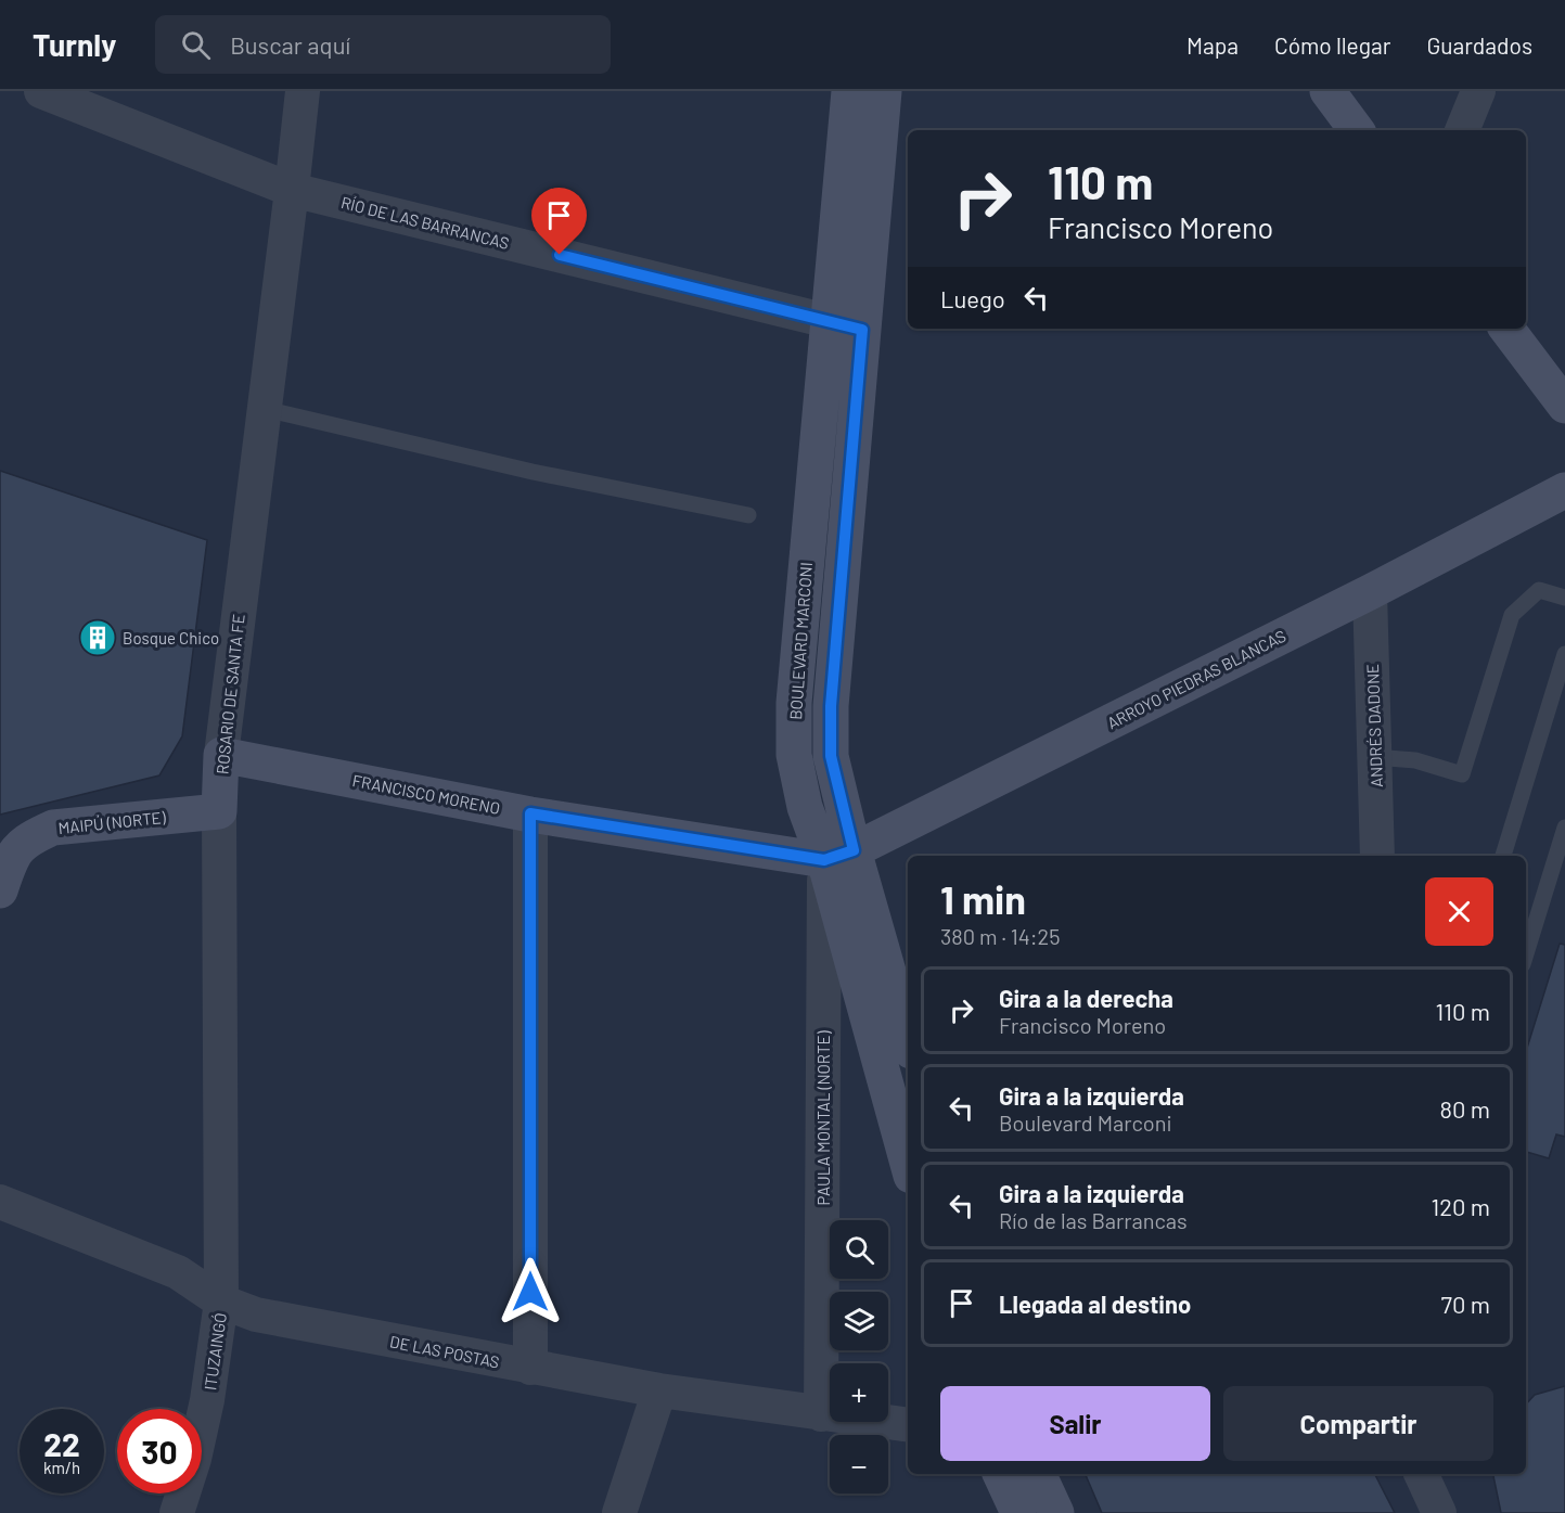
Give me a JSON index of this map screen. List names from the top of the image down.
{
  "streets": {
    "main road": [
      "BOULEVARD MARCONI",
      "ARROYO PIEDRAS BLANCAS",
      "ROSARIO DE SANTA FE",
      "FRANCISCO MORENO",
      "MAIPÚ (NORTE)"
    ],
    "street": [
      "RÍO DE LAS BARRANCAS",
      "ANDRÉS DADONE",
      "PAULA MONTAL (NORTE)",
      "ITUZAINGÓ",
      "DE LAS POSTAS"
    ]
  },
  "crossings": [
    ["RÍO DE LAS BARRANCAS", "BOULEVARD MARCONI"],
    ["RÍO DE LAS BARRANCAS", "ROSARIO DE SANTA FE"],
    ["BOULEVARD MARCONI", "ARROYO PIEDRAS BLANCAS"],
    ["BOULEVARD MARCONI", "FRANCISCO MORENO"],
    ["BOULEVARD MARCONI", "PAULA MONTAL (NORTE)"],
    ["ARROYO PIEDRAS BLANCAS", "ANDRÉS DADONE"],
    ["ARROYO PIEDRAS BLANCAS", "FRANCISCO MORENO"],
    ["ARROYO PIEDRAS BLANCAS", "PAULA MONTAL (NORTE)"],
    ["ROSARIO DE SANTA FE", "FRANCISCO MORENO"],
    ["ROSARIO DE SANTA FE", "MAIPÚ (NORTE)"],
    ["ROSARIO DE SANTA FE", "ITUZAINGÓ"],
    ["ROSARIO DE SANTA FE", "DE LAS POSTAS"],
    ["FRANCISCO MORENO", "PAULA MONTAL (NORTE)"],
    ["PAULA MONTAL (NORTE)", "DE LAS POSTAS"],
    ["ITUZAINGÓ", "DE LAS POSTAS"]
  ],
  "places": {
    "building": ["Bosque Chico"]
  },
  "page": {
    "header": "Turnly",
    "search": "Buscar aquí",
    "nav": ["Mapa", "Cómo llegar", "Guardados"],
    "turn": ["110 m", "Francisco Moreno"],
    "then": "Luego",
    "heading": ["1 min", "380 m · 14:25"],
    "list": [
      {
        "name": "Gira a la derecha",
        "note": "Francisco Moreno",
        "value": "110 m"
      },
      {
        "name": "Gira a la izquierda",
        "note": "Boulevard Marconi",
        "value": "80 m"
      },
      {
        "name": "Gira a la izquierda",
        "note": "Río de las Barrancas",
        "value": "120 m"
      },
      {
        "name": "Llegada al destino",
        "value": "70 m"
      }
    ],
    "map_buttons": ["+", "−"],
    "buttons": ["Salir", "Compartir"],
    "speed": "22 km/h",
    "limit": "30"
  }
}
